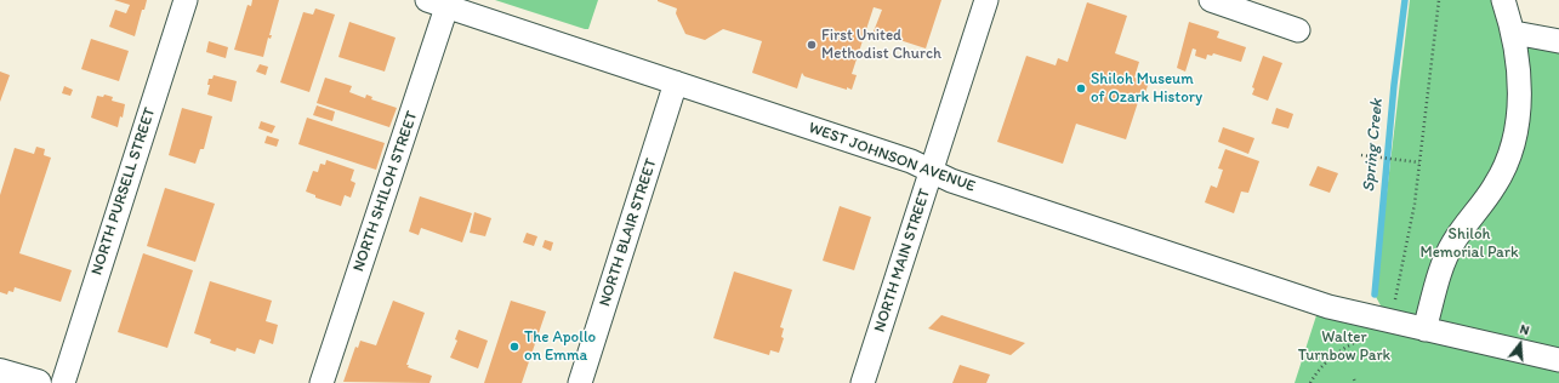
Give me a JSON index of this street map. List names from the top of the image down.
{
  "streets": {
    "street": [
      "WEST JOHNSON AVENUE",
      "NORTH PURSELL STREET",
      "NORTH SHILOH STREET",
      "NORTH BLAIR STREET",
      "NORTH MAIN STREET"
    ]
  },
  "crossings": [
    ["WEST JOHNSON AVENUE", "NORTH SHILOH STREET"],
    ["WEST JOHNSON AVENUE", "NORTH BLAIR STREET"],
    ["WEST JOHNSON AVENUE", "NORTH MAIN STREET"]
  ],
  "water": ["Spring Creek"],
  "parks": ["Shiloh Memorial Park", "Walter Turnbow Park"],
  "places": ["First United Methodist Church", "Shiloh Museum of Ozark History", "The Apollo on Emma"],
  "north": "top"
}
